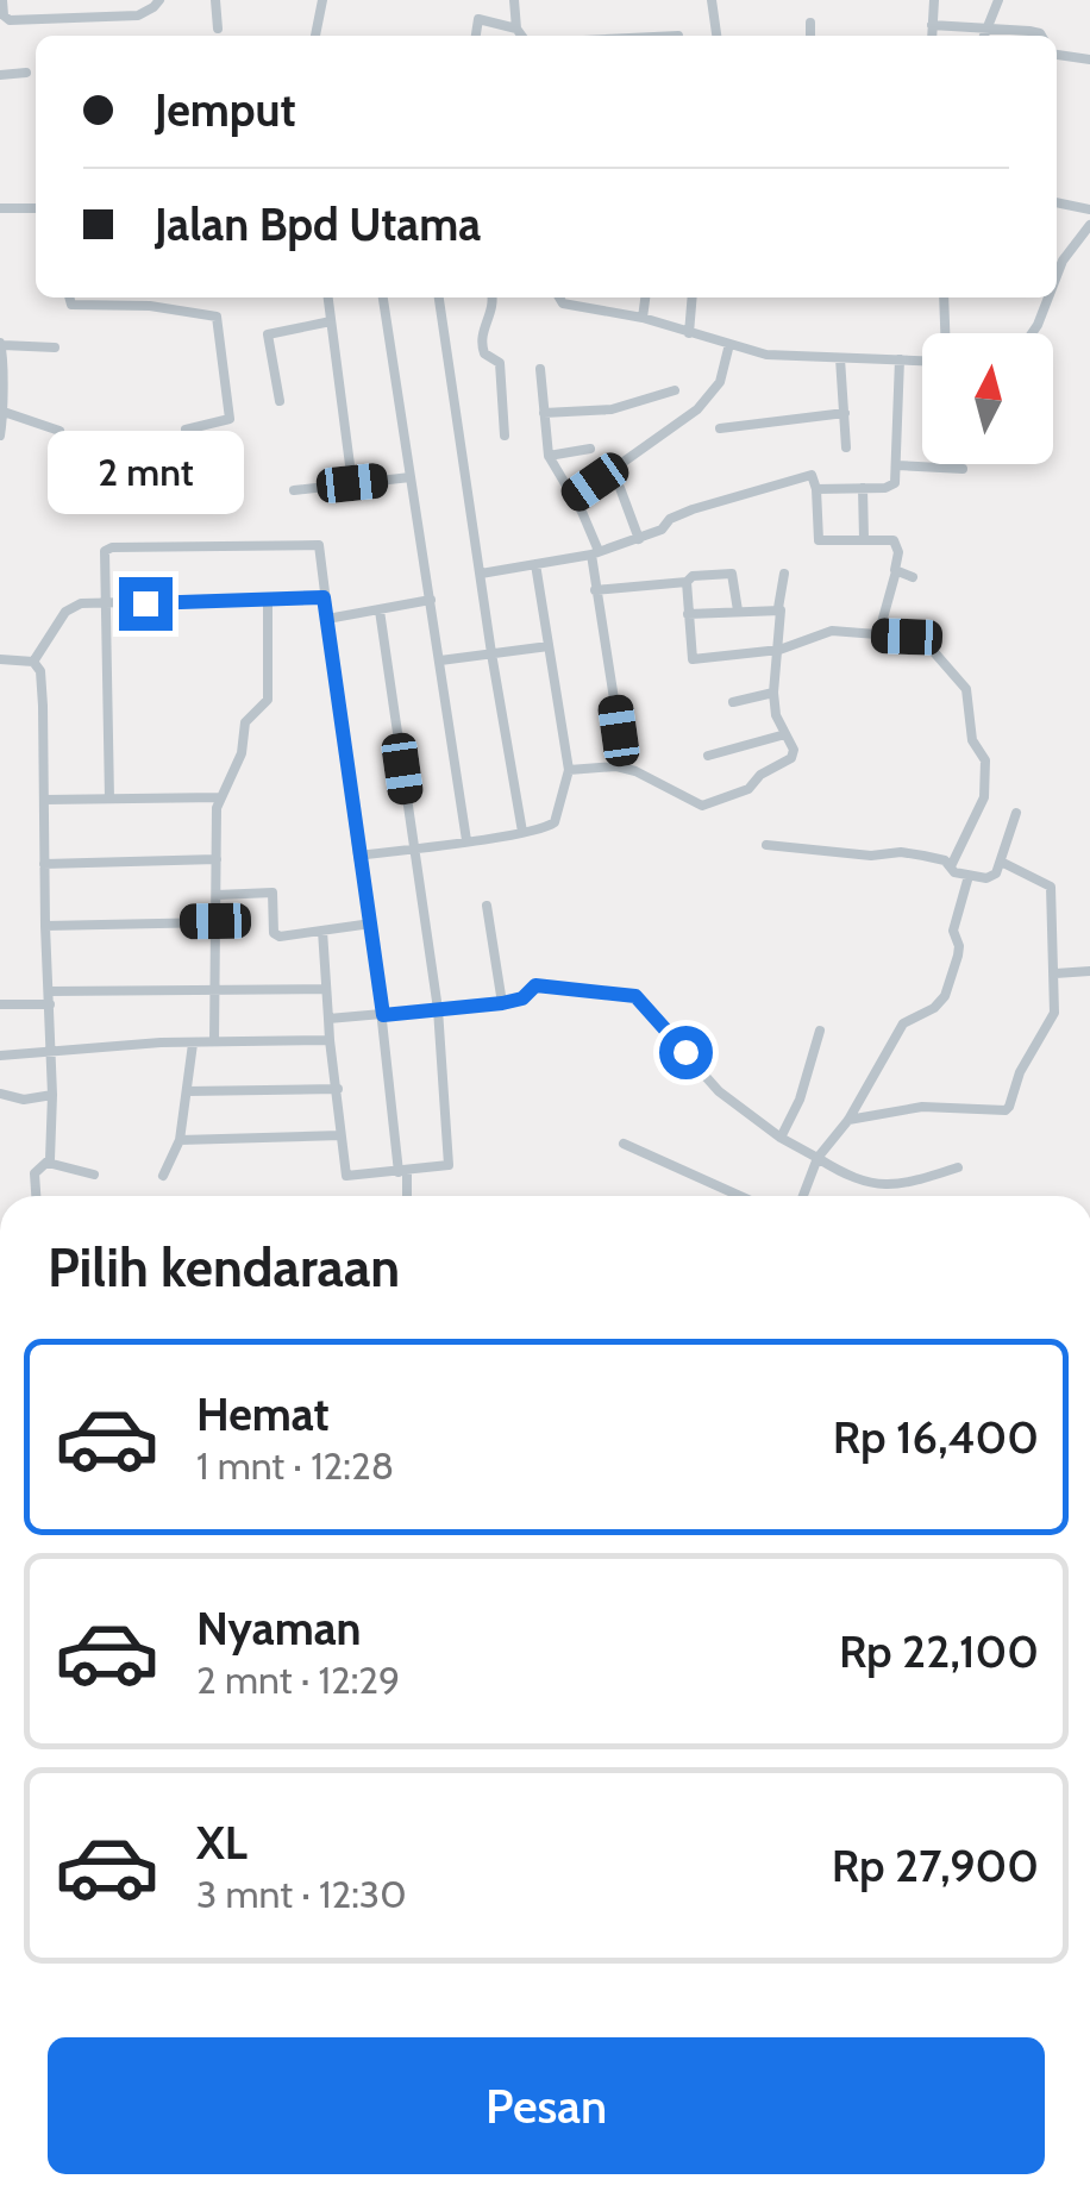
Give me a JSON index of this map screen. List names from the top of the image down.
{
  "north": "top",
  "page": {
    "banner": ["Jemput", "Jalan Bpd Utama"],
    "bubble": "2 mnt",
    "heading": "Pilih kendaraan",
    "list": [
      {
        "name": "Hemat",
        "note": "1 mnt · 12:28",
        "value": "Rp 16,400"
      },
      {
        "name": "Nyaman",
        "note": "2 mnt · 12:29",
        "value": "Rp 22,100"
      },
      {
        "name": "XL",
        "note": "3 mnt · 12:30",
        "value": "Rp 27,900"
      }
    ],
    "buttons": "Pesan"
  }
}
